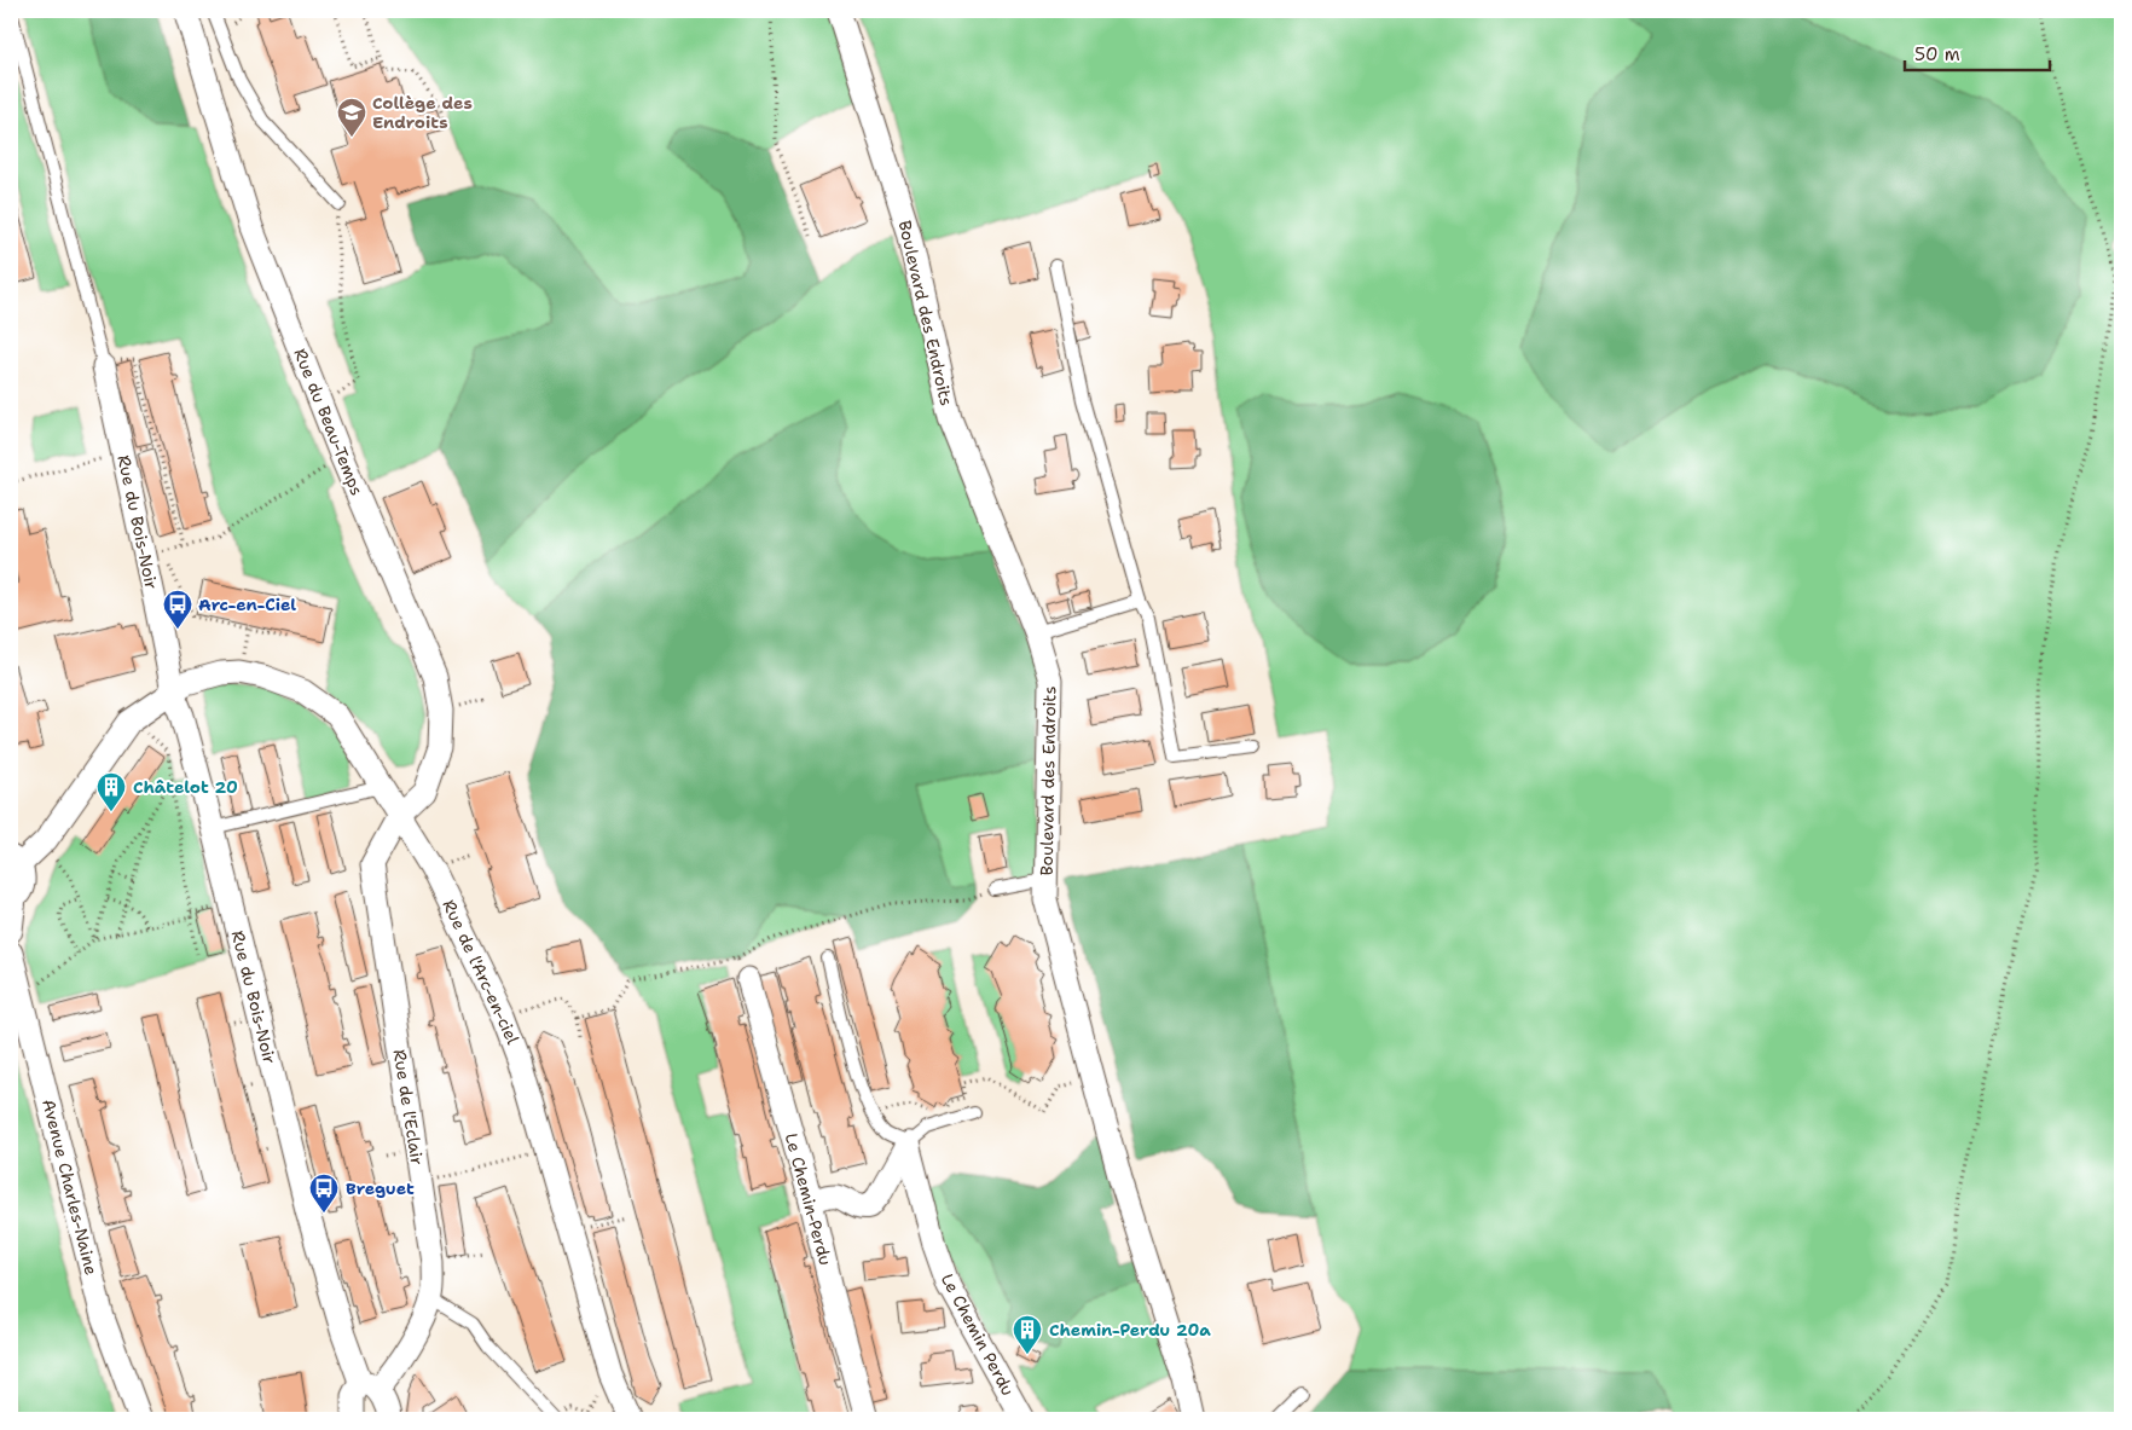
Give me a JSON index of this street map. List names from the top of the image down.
{
  "streets": {
    "street": [
      "Boulevard des Endroits",
      "Rue du Beau-Temps",
      "Rue du Bois-Noir",
      "Rue de l'Arc-en-ciel",
      "Rue de l'Eclair",
      "Avenue Charles-Naine",
      "Le Chemin-Perdu",
      "Le Chemin Perdu"
    ]
  },
  "crossings": [
    ["Rue du Beau-Temps", "Rue de l'Arc-en-ciel"],
    ["Rue du Beau-Temps", "Rue de l'Eclair"],
    ["Rue du Bois-Noir", "Rue de l'Arc-en-ciel"],
    ["Rue du Bois-Noir", "Rue de l'Eclair"],
    ["Rue de l'Arc-en-ciel", "Rue de l'Eclair"]
  ],
  "places": {
    "school or university": ["Collège des Endroits"],
    "bus stop": ["Arc-en-Ciel", "Breguet"],
    "building": ["Châtelot 20", "Chemin-Perdu 20a"]
  },
  "scale_bar": "50 m"
}
